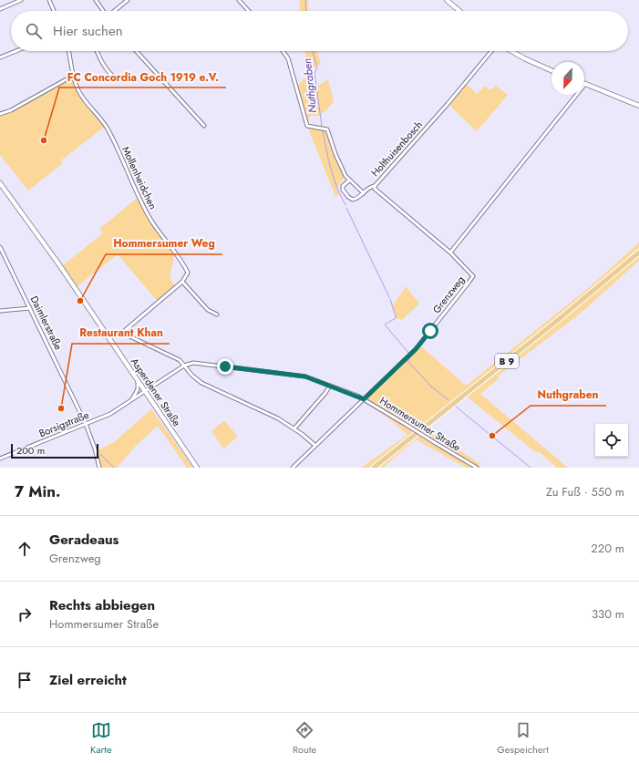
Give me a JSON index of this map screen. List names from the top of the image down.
{
  "streets": {
    "main road": ["B 9", "Asperdener Straße"],
    "street": [
      "Holthuisenbosch",
      "Mollenheidchen",
      "Grenzweg",
      "Daimlerstraße",
      "Borsigstraße",
      "Hommersumer Straße"
    ]
  },
  "crossings": [
    ["Holthuisenbosch", "Grenzweg"],
    ["Grenzweg", "Hommersumer Straße"],
    ["Daimlerstraße", "Borsigstraße"],
    ["Asperdener Straße", "Borsigstraße"],
    ["Asperdener Straße", "Hommersumer Straße"],
    ["Borsigstraße", "Hommersumer Straße"]
  ],
  "water": ["Nuthgraben"],
  "places": [
    "FC Concordia Goch 1919 e.V.",
    "Hommersumer Weg",
    "Restaurant Khan",
    "Nuthgraben"
  ],
  "scale_bar": "200 m",
  "north": "bottom",
  "page": {
    "search": "Hier suchen",
    "scale": "200 m",
    "heading": ["7 Min.", "Zu Fuß · 550 m"],
    "list": [
      ["Geradeaus", "Grenzweg", "220 m"],
      ["Rechts abbiegen", "Hommersumer Straße", "330 m"],
      "Ziel erreicht"
    ],
    "nav": ["Karte", "Route", "Gespeichert"]
  }
}
